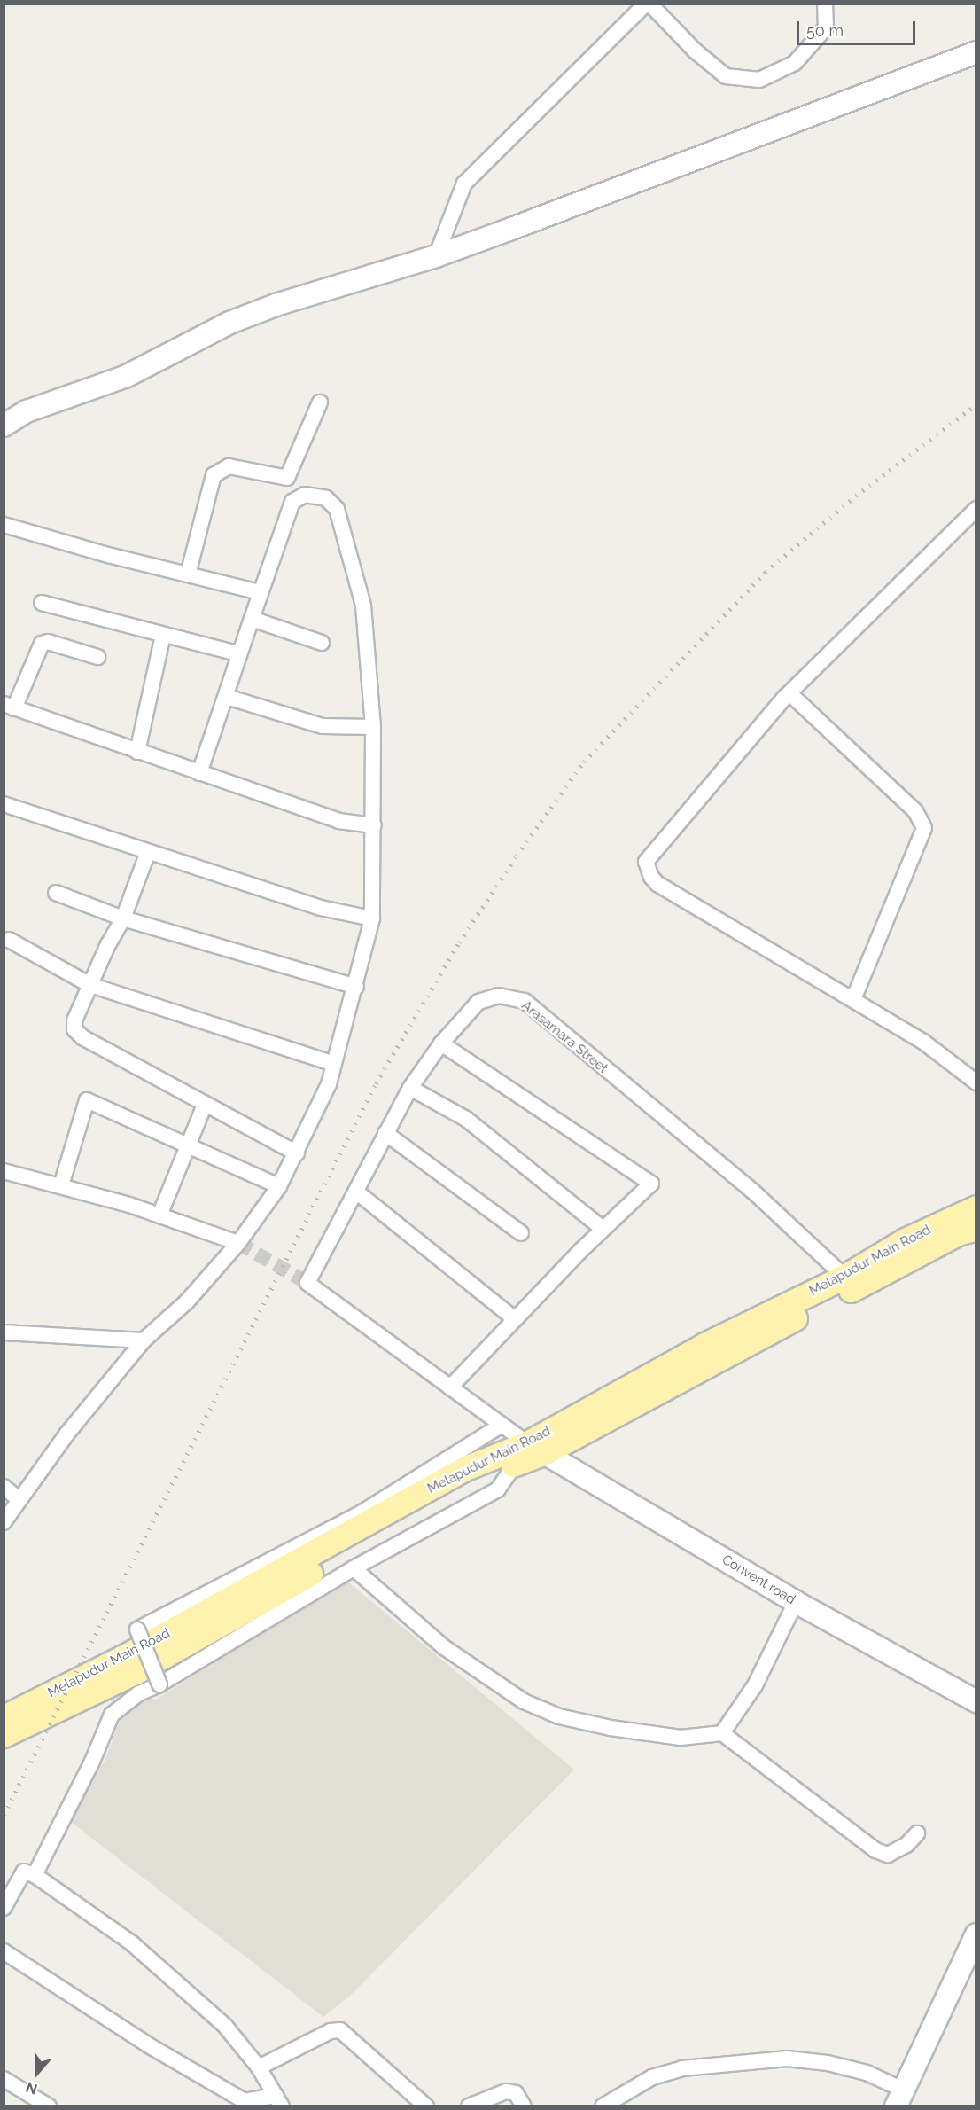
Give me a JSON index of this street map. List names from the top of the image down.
{
  "streets": {
    "main road": ["Melapudur Main Road"],
    "street": ["Arasamara Street", "Convent road"]
  },
  "crossings": [
    ["Arasamara Street", "Melapudur Main Road"],
    ["Melapudur Main Road", "Convent road"]
  ],
  "scale_bar": "50 m",
  "north": "bottom"
}
